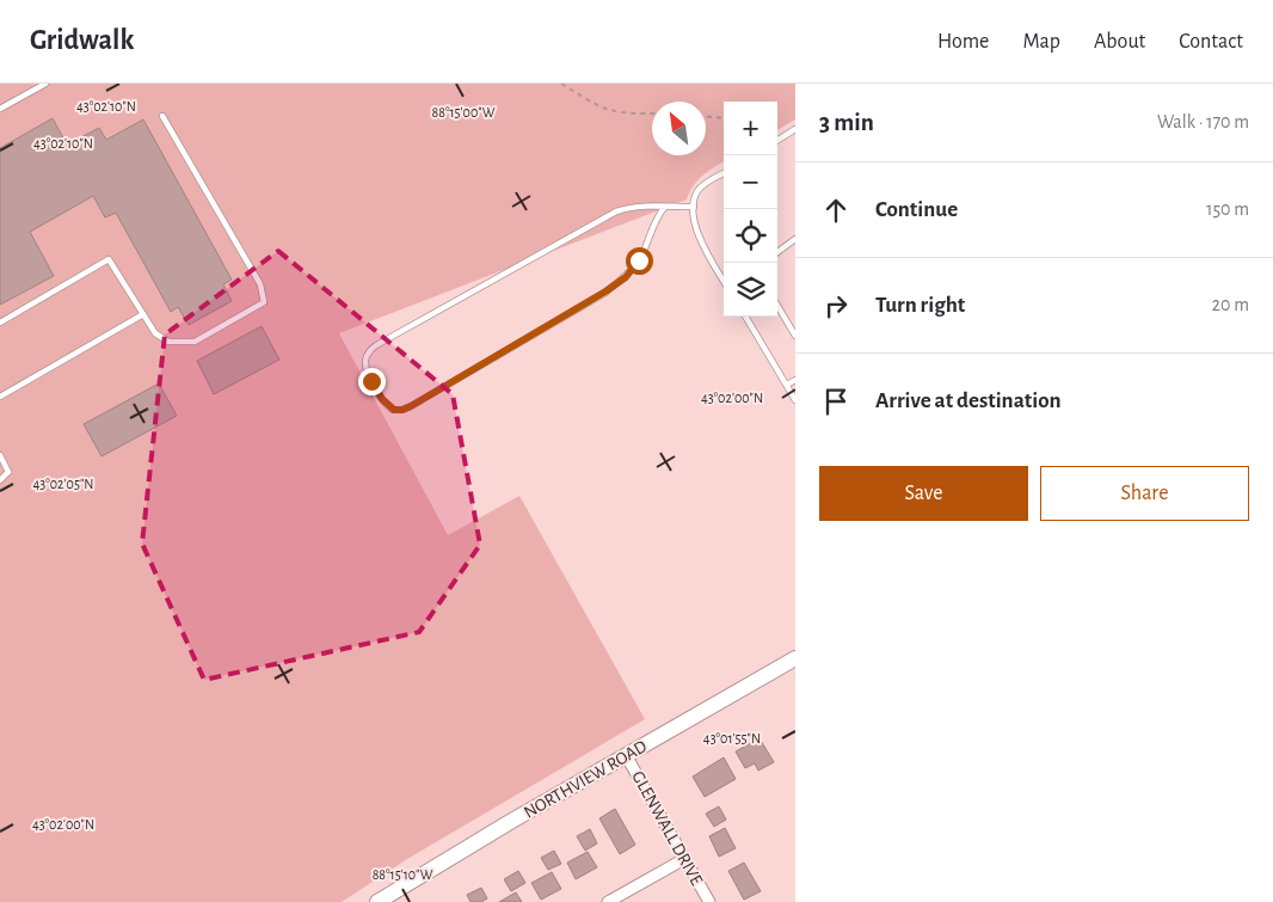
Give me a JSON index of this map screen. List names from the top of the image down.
{
  "streets": {
    "street": ["NORTHVIEW ROAD", "GLENWALL DRIVE"]
  },
  "crossings": [
    ["NORTHVIEW ROAD", "GLENWALL DRIVE"]
  ],
  "north": "top left",
  "page": {
    "header": "Gridwalk",
    "nav": [
      "Home",
      "Map",
      "About",
      "Contact"
    ],
    "heading": ["3 min", "Walk · 170 m"],
    "map_buttons": ["+", "−"],
    "list": [
      ["Continue", "150 m"],
      ["Turn right", "20 m"],
      "Arrive at destination"
    ],
    "buttons": ["Save", "Share"]
  },
  "coordinates": [
    "43°02'10\"N",
    "88°15'00\"W",
    "43°02'00\"N",
    "43°02'05\"N",
    "43°01'55\"N",
    "88°15'10\"W"
  ]
}
